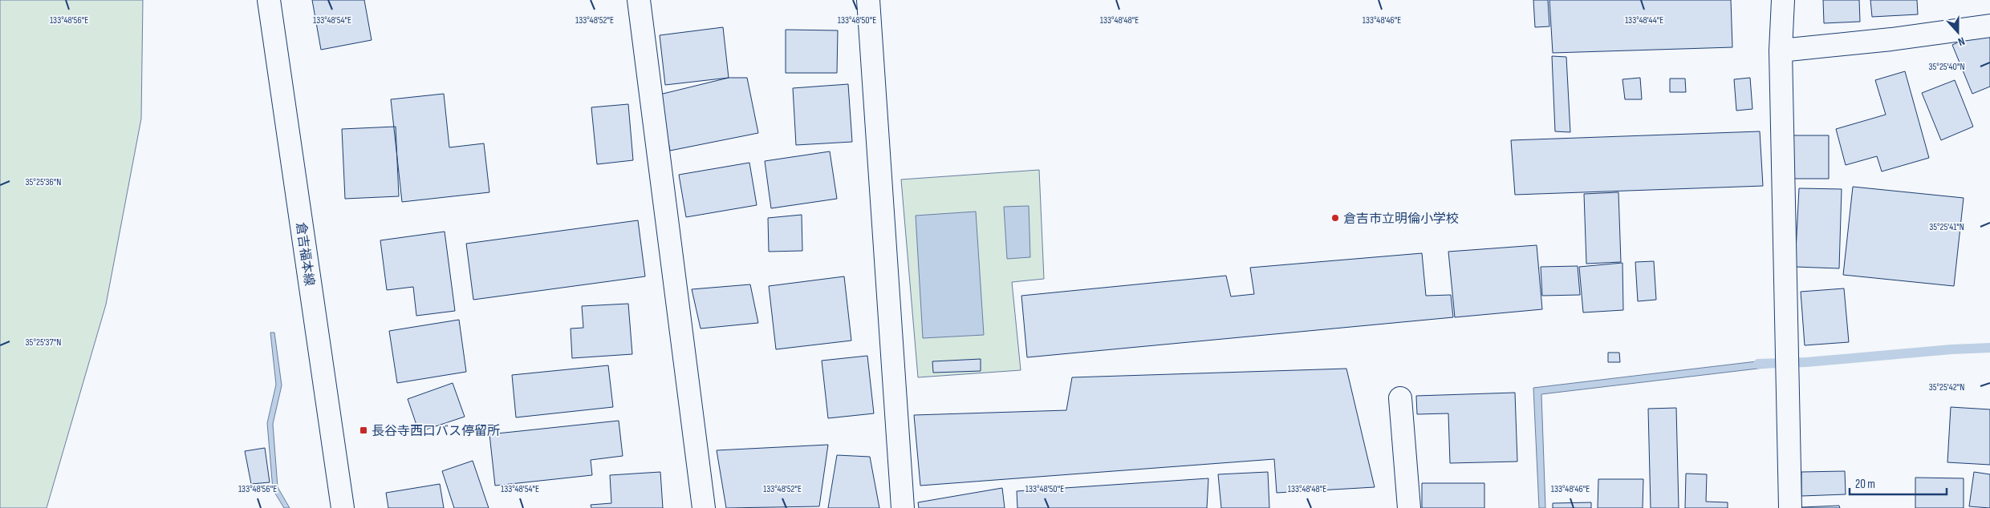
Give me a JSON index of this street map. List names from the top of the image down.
{
  "streets": {
    "street": ["倉吉福本線"]
  },
  "places": {
    "other": ["倉吉市立明倫小学校"],
    "transit": ["長谷寺西口バス停留所"]
  },
  "scale_bar": "20 m",
  "north": "bottom",
  "coordinates": [
    "133°48'56\"E",
    "133°48'54\"E",
    "133°48'52\"E",
    "133°48'50\"E",
    "133°48'48\"E",
    "133°48'46\"E",
    "133°48'44\"E",
    "35°25'40\"N",
    "35°25'36\"N",
    "35°25'41\"N",
    "35°25'37\"N",
    "35°25'42\"N"
  ]
}
